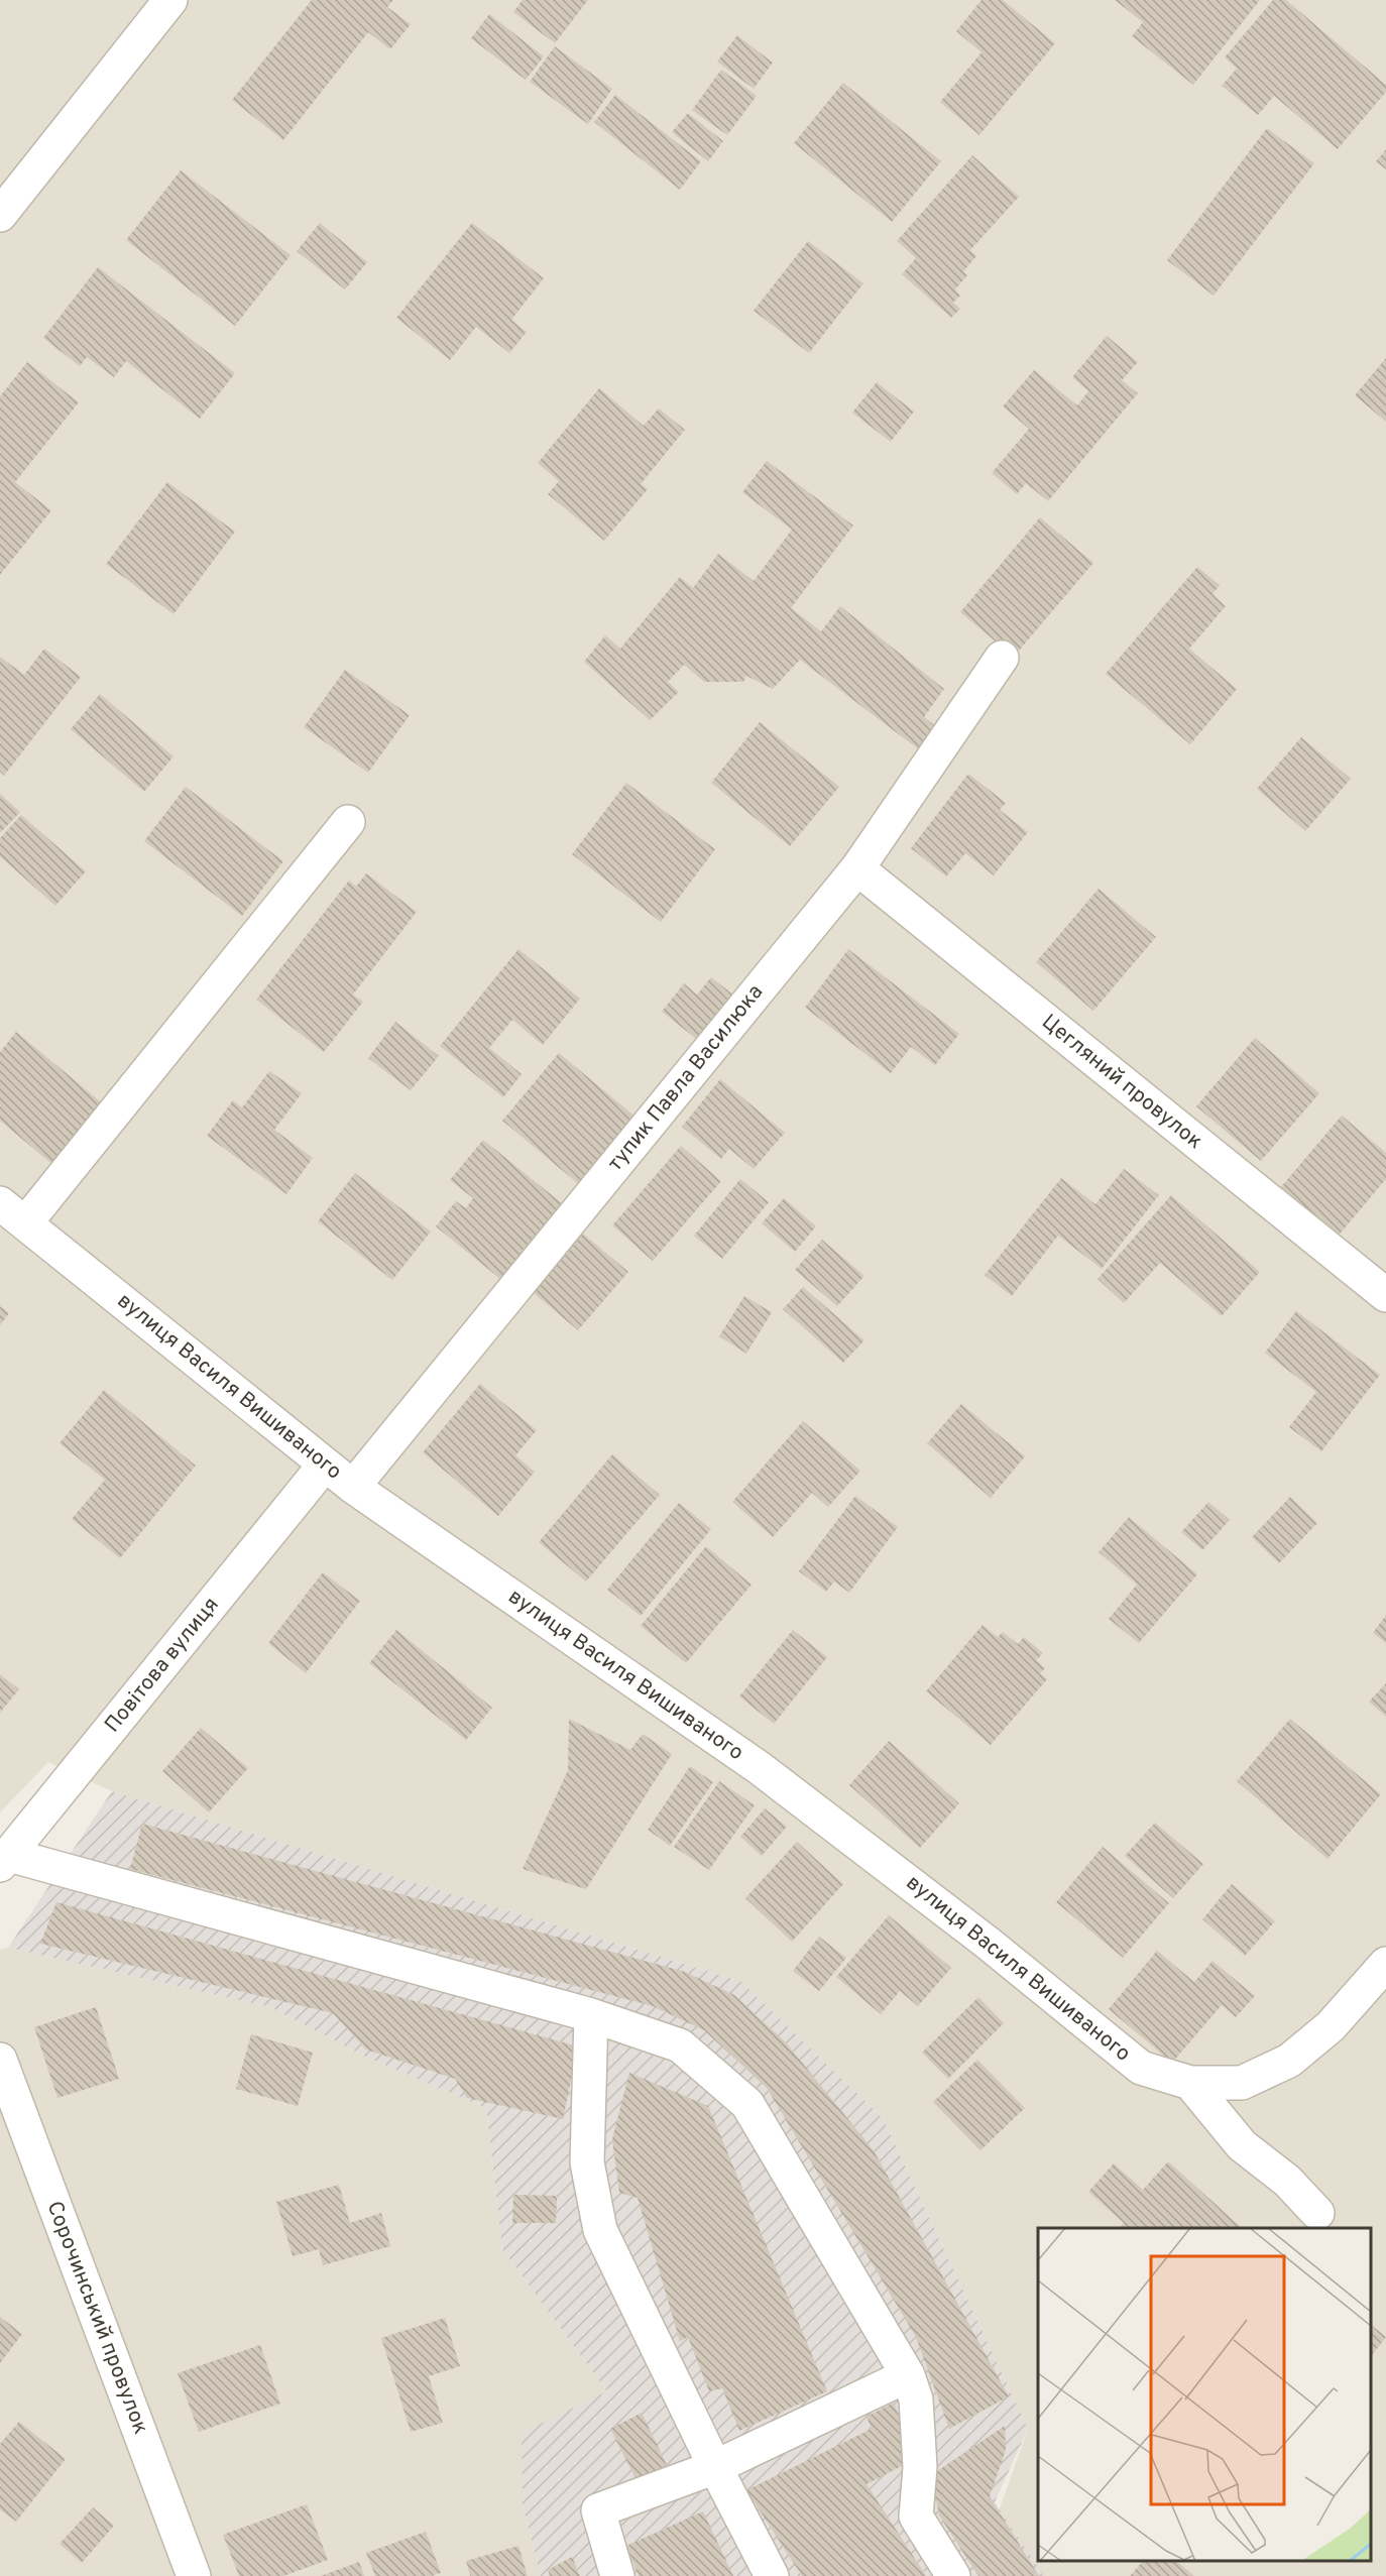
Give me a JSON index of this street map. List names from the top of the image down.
{
  "streets": {
    "street": [
      "тупик Павла Василюка",
      "Цегляний провулок",
      "вулиця Василя Вишиваного",
      "Повітова вулиця",
      "Сорочинський провулок"
    ]
  },
  "crossings": [
    ["тупик Павла Василюка", "Цегляний провулок"],
    ["тупик Павла Василюка", "вулиця Василя Вишиваного"],
    ["вулиця Василя Вишиваного", "Повітова вулиця"]
  ]
}
